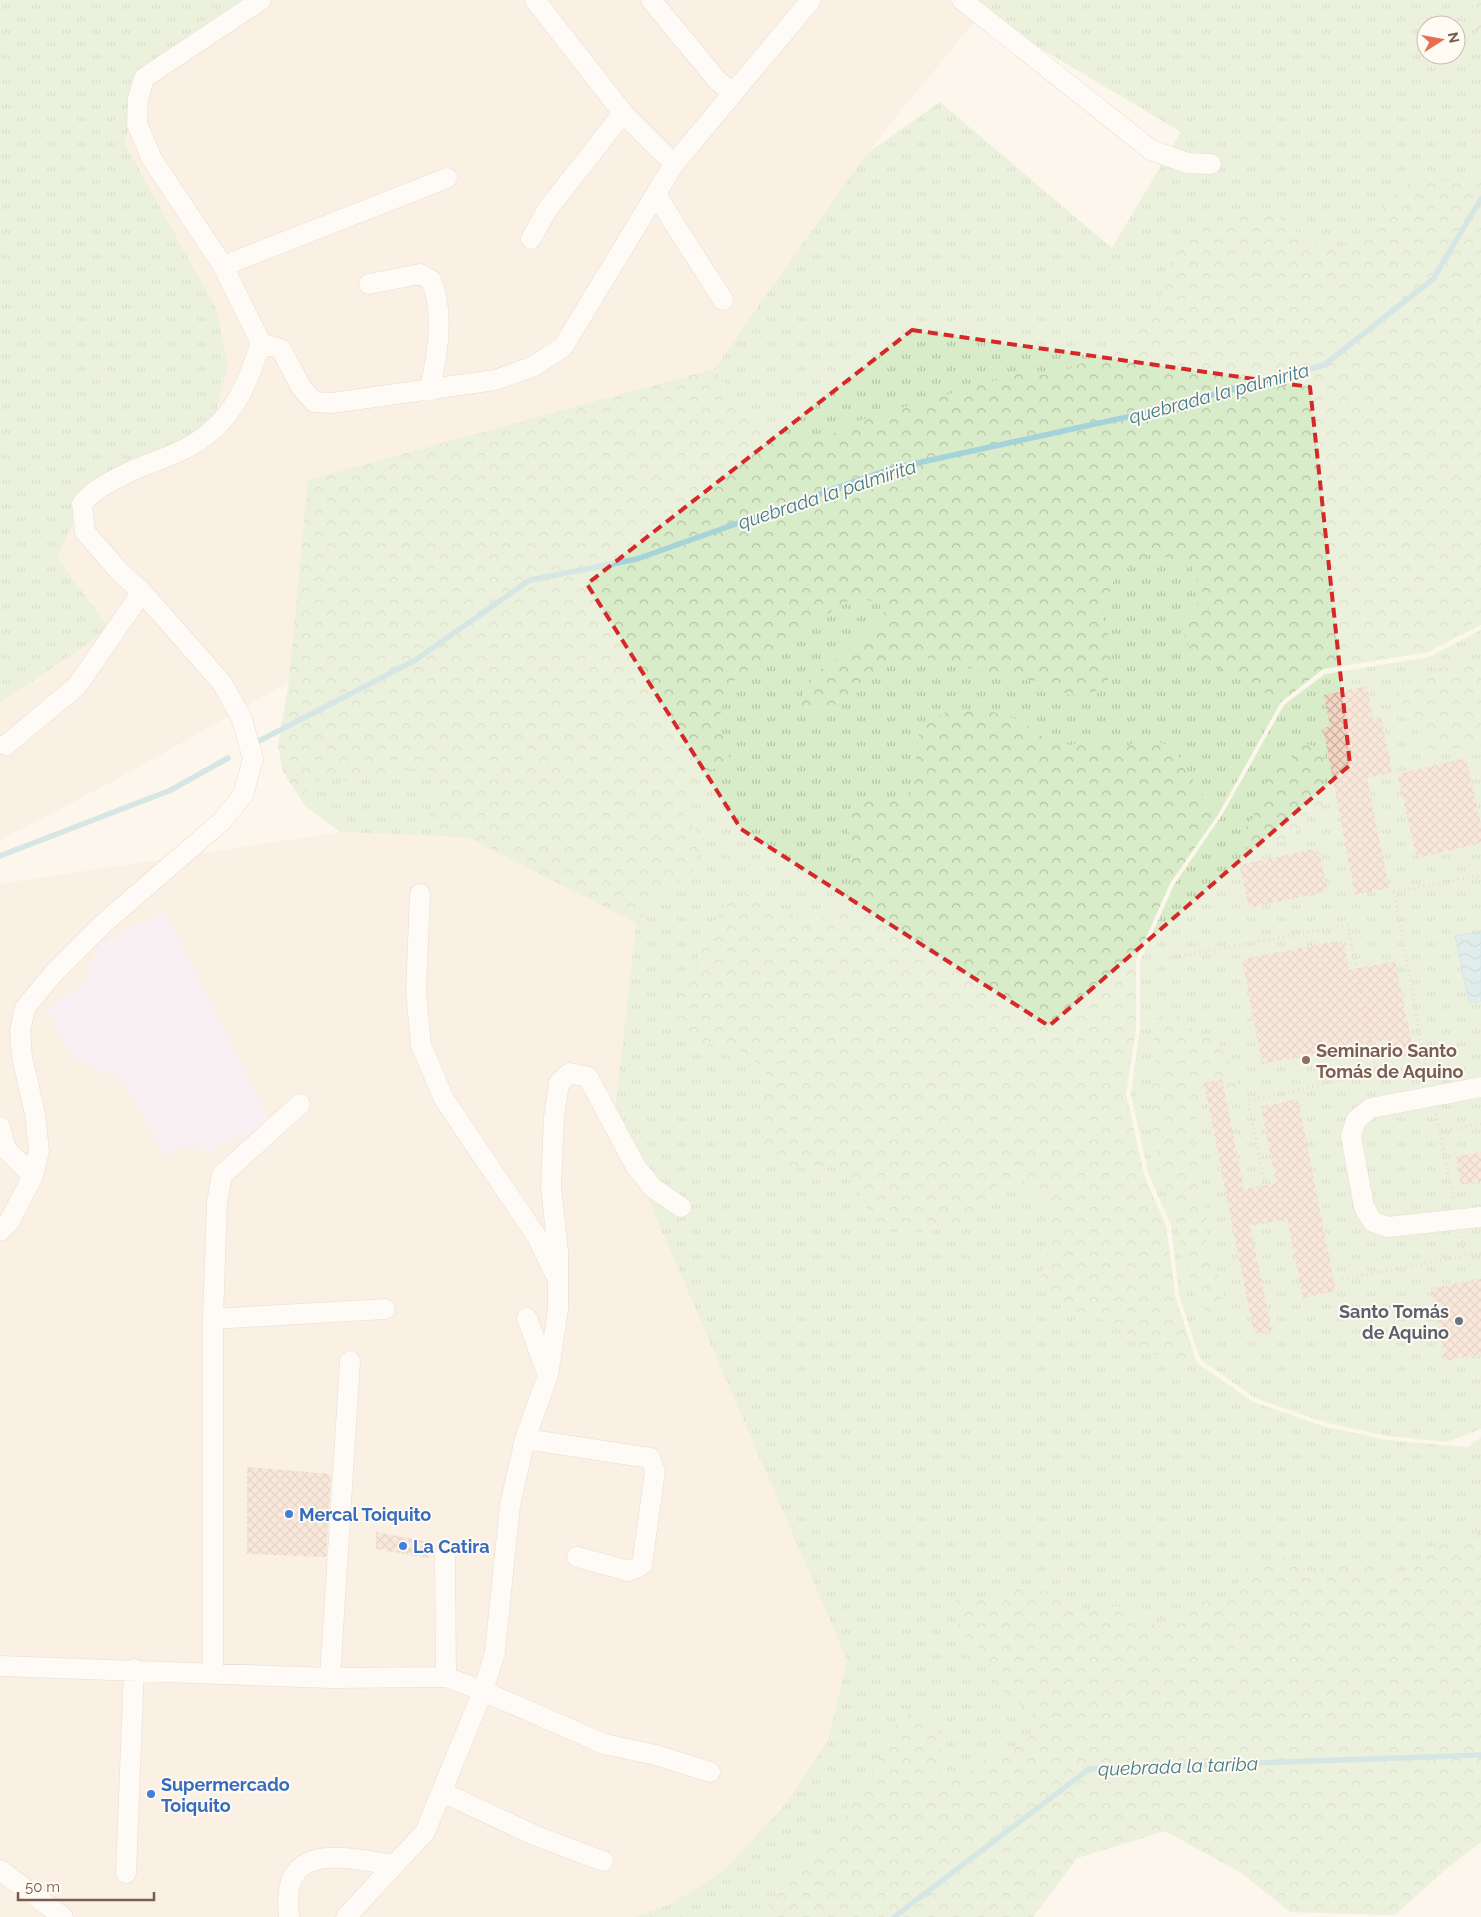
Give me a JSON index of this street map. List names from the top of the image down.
{
  "water": ["quebrada la palmirita", "quebrada la tariba"],
  "places": [
    "Seminario Santo Tomás de Aquino",
    "Santo Tomás de Aquino",
    "Mercal Toiquito",
    "La Catira",
    "Supermercado Toiquito"
  ],
  "scale_bar": "50 m",
  "north": "right"
}
